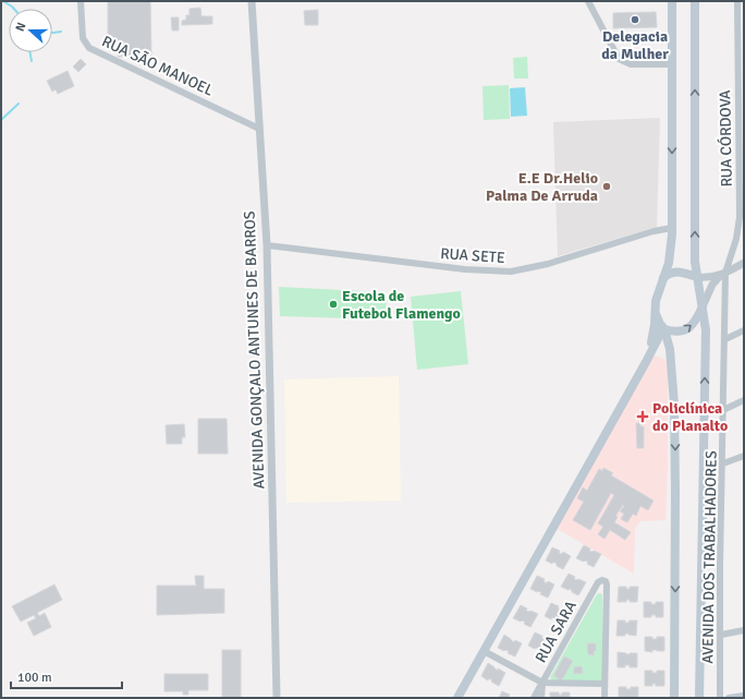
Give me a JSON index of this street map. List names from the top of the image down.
{
  "streets": {
    "street": [
      "RUA SÃO MANOEL",
      "RUA CÓRDOVA",
      "RUA SETE",
      "AVENIDA GONÇALO ANTUNES DE BARROS",
      "AVENIDA DOS TRABALHADORES",
      "RUA SARA"
    ]
  },
  "crossings": [
    ["RUA SÃO MANOEL", "AVENIDA GONÇALO ANTUNES DE BARROS"],
    ["RUA CÓRDOVA", "AVENIDA DOS TRABALHADORES"],
    ["RUA SETE", "AVENIDA GONÇALO ANTUNES DE BARROS"]
  ],
  "places": {
    "other": ["Delegacia da Mulher", "E.E Dr.Helio Palma De Arruda", "Escola de Futebol Flamengo"],
    "health": ["Policlínica do Planalto"]
  },
  "scale_bar": "100 m",
  "north": "left"
}
